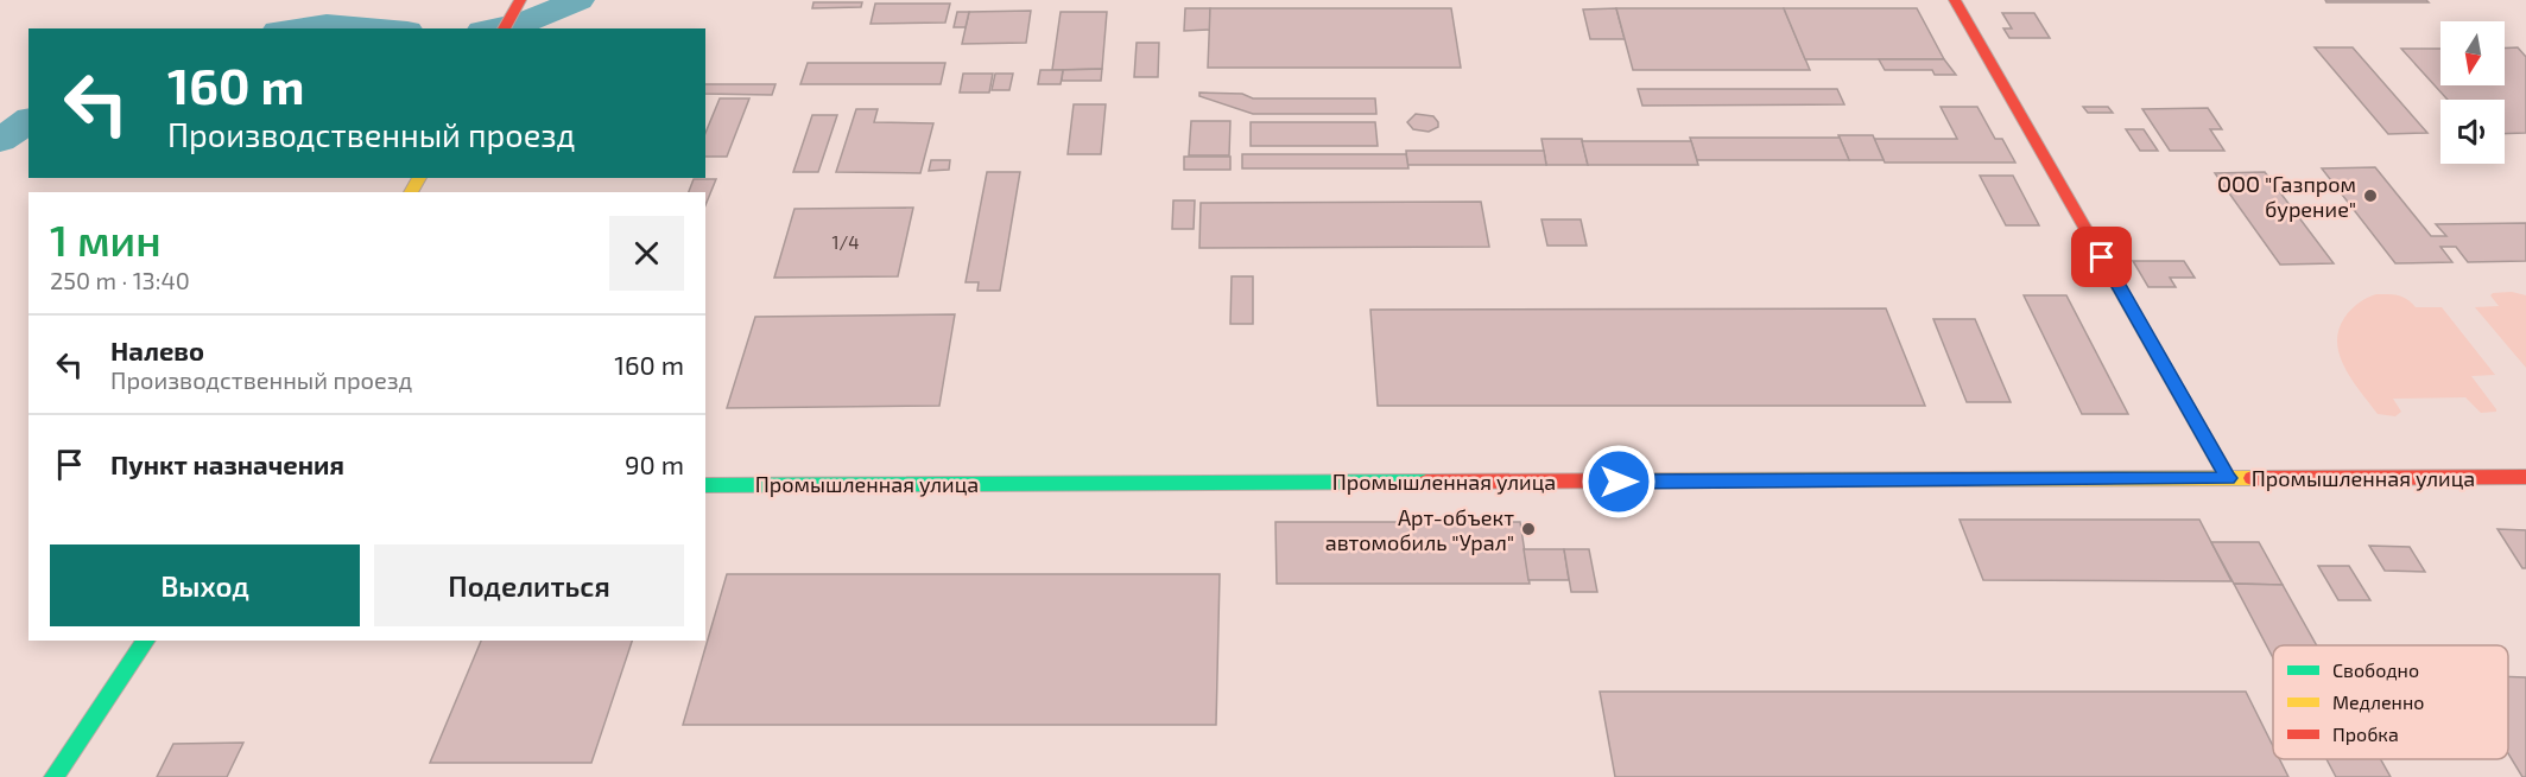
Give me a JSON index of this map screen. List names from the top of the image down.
{
  "streets": {
    "main road": ["Промышленная улица"]
  },
  "places": ["ООО \"Газпром бурение\"", "Арт-объект автомобиль \"Урал\""],
  "house_numbers": ["1/4"],
  "legend": ["Свободно", "Медленно", "Пробка"],
  "north": "bottom",
  "page": {
    "turn": ["160 m", "Производственный проезд"],
    "heading": ["1 мин", "250 m · 13:40"],
    "list": [
      {
        "name": "Налево",
        "note": "Производственный проезд",
        "value": "160 m"
      },
      {
        "name": "Пункт назначения",
        "value": "90 m"
      }
    ],
    "buttons": ["Выход", "Поделиться"]
  }
}
